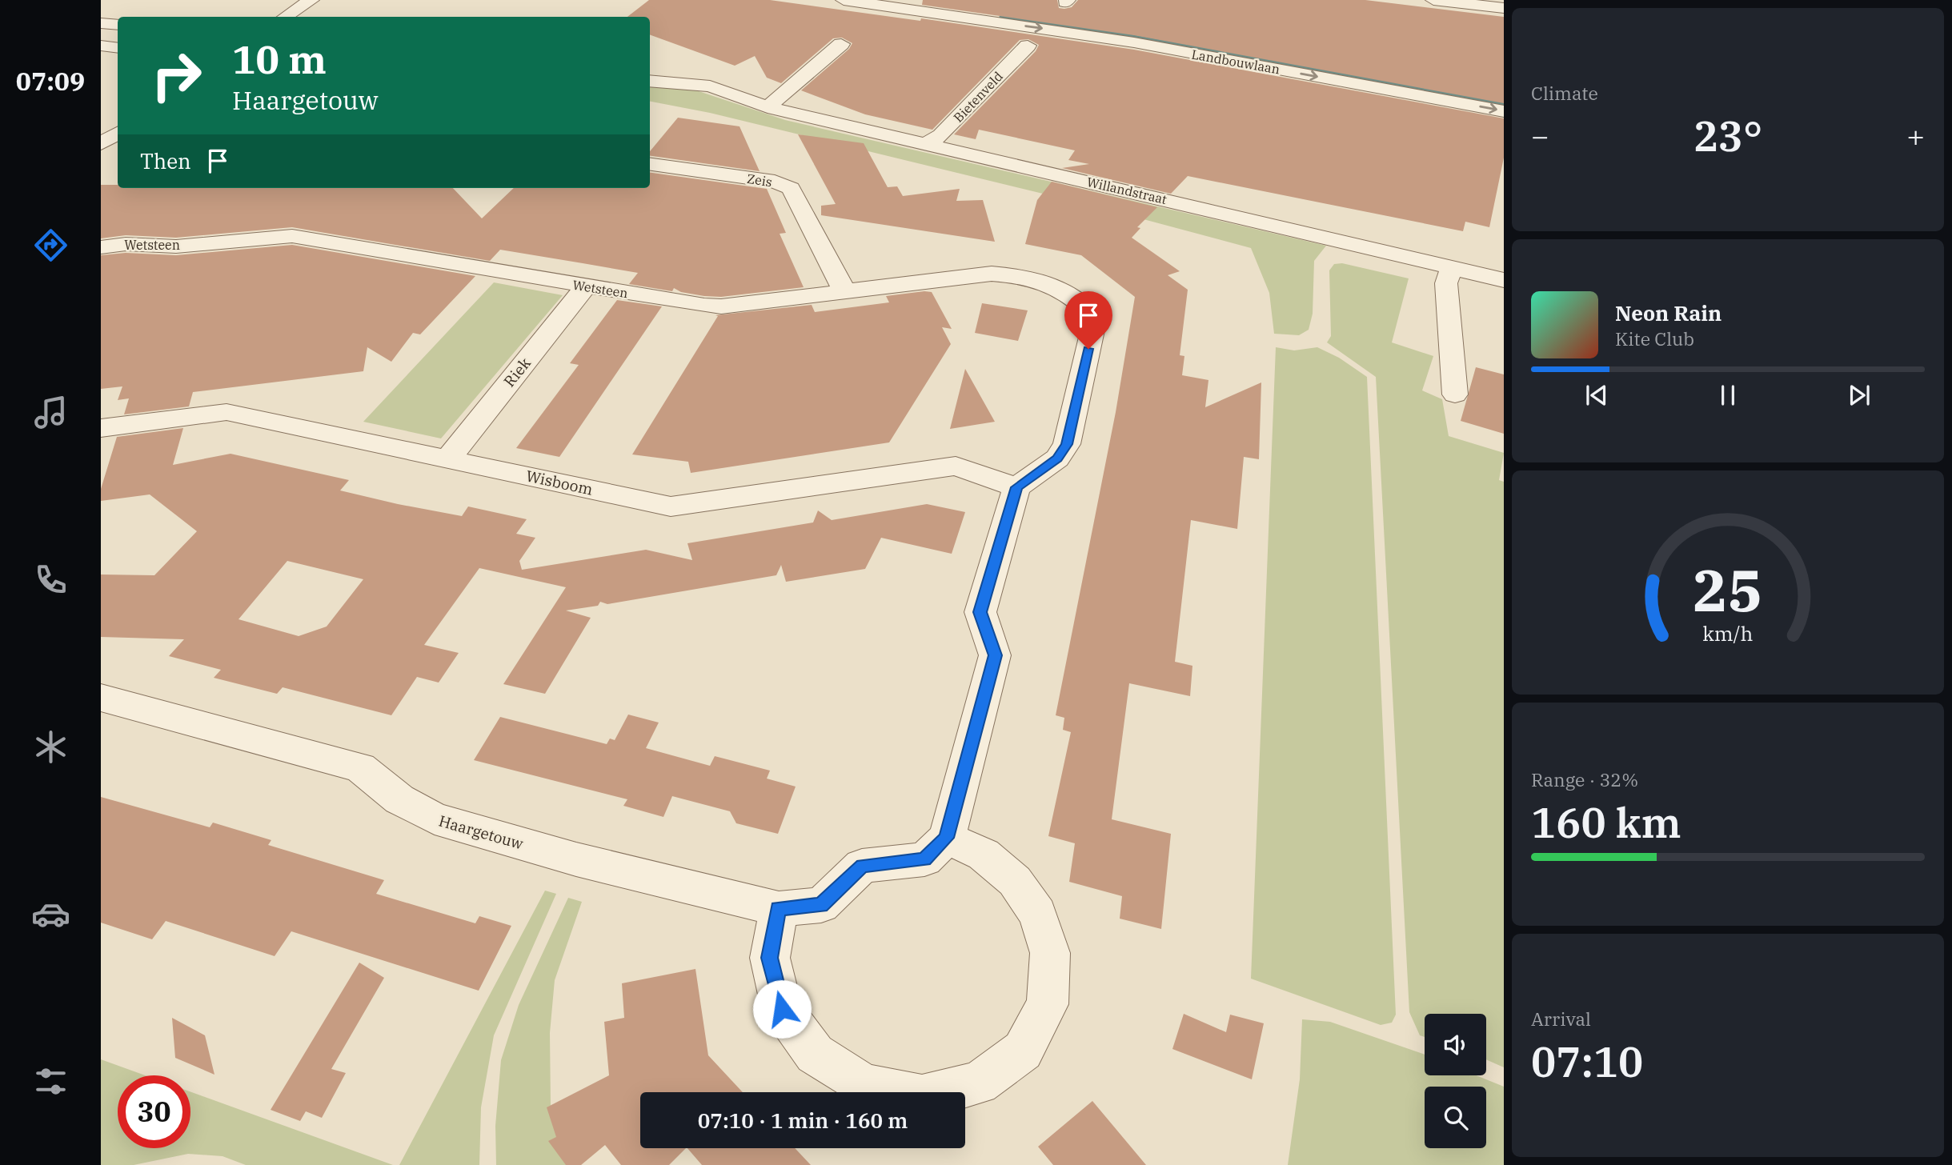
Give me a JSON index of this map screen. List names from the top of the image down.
{
  "streets": {
    "street": [
      "Landbouwlaan",
      "Bietenveld",
      "Zeis",
      "Willandstraat",
      "Wetsteen",
      "Riek",
      "Wisboom",
      "Haargetouw"
    ]
  },
  "crossings": [
    ["Bietenveld", "Willandstraat"],
    ["Zeis", "Wetsteen"],
    ["Wetsteen", "Riek"],
    ["Wetsteen", "Wisboom"],
    ["Riek", "Wisboom"]
  ],
  "page": {
    "tabs": "07:09",
    "tile": [
      "Climate",
      ["Range · 32%", "160 km"],
      ["Arrival", "07:10"]
    ],
    "turn": ["10 m", "Haargetouw"],
    "heat": ["−", "23°", "+"],
    "then": "Then",
    "song": ["Neon Rain", "Kite Club"],
    "limit": "30",
    "trip": "07:10 · 1 min · 160 m",
    "gauge": ["25", "km/h"]
  }
}
